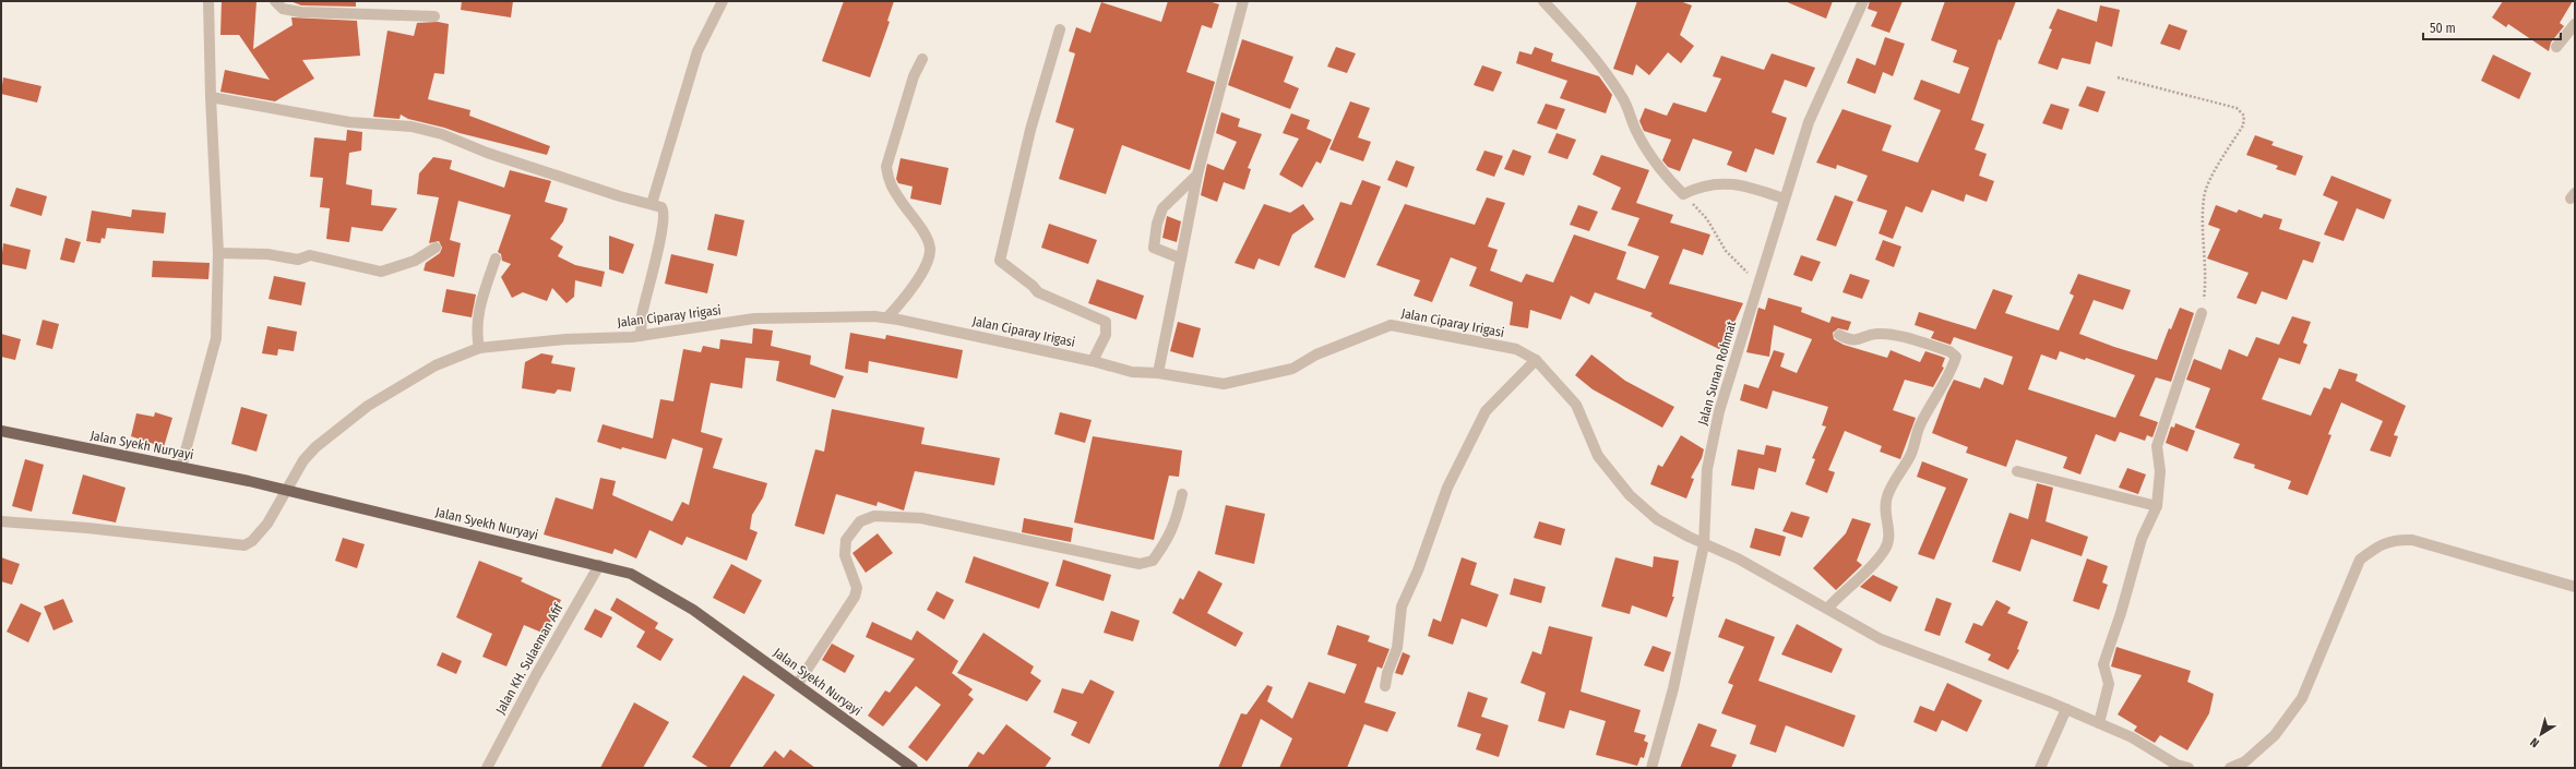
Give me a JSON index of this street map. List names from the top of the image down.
{
  "streets": {
    "main road": ["Jalan Syekh Nuryayi"],
    "street": ["Jalan Ciparay Irigasi", "Jalan Sunan Rohmat", "Jalan KH. Sulaeman Afif"]
  },
  "crossings": [
    ["Jalan Ciparay Irigasi", "Jalan Sunan Rohmat"],
    ["Jalan Ciparay Irigasi", "Jalan Syekh Nuryayi"],
    ["Jalan Syekh Nuryayi", "Jalan KH. Sulaeman Afif"]
  ],
  "scale_bar": "50 m",
  "north": "bottom left"
}
